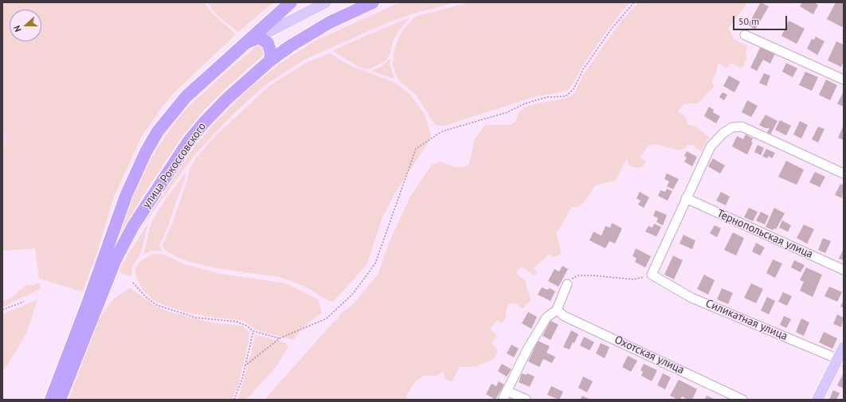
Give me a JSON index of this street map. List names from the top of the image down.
{
  "streets": {
    "highway": ["улица Рокоссовского"],
    "street": ["Тернопольская улица", "Силикатная улица", "Охотская улица"]
  },
  "scale_bar": "50 m",
  "north": "left"
}
